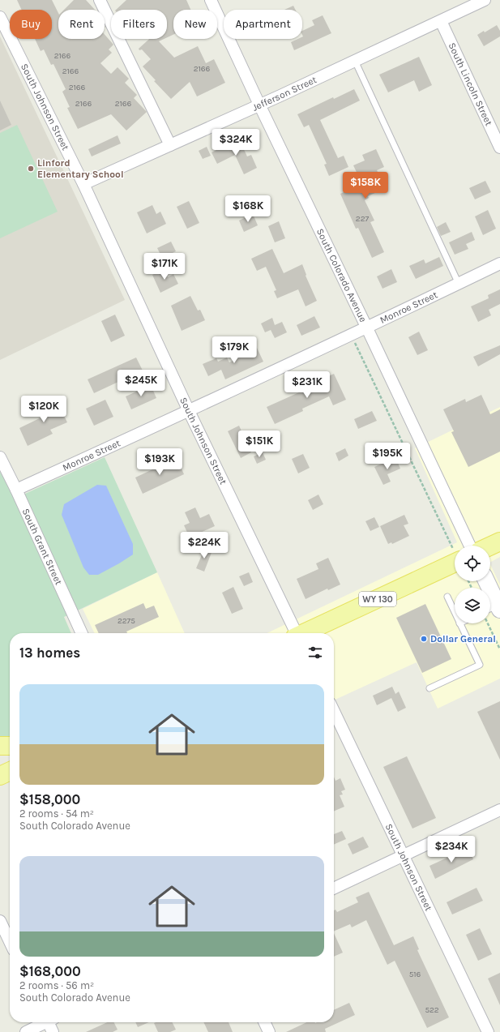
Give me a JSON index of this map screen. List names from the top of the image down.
{
  "streets": {
    "main road": ["WY 130"],
    "street": [
      "South Lincoln Street",
      "Jefferson Street",
      "South Johnson Street",
      "South Colorado Avenue",
      "Monroe Street",
      "South Grant Street"
    ]
  },
  "crossings": [
    ["South Lincoln Street", "Jefferson Street"],
    ["Jefferson Street", "South Johnson Street"],
    ["Jefferson Street", "South Colorado Avenue"],
    ["South Johnson Street", "Monroe Street"],
    ["South Colorado Avenue", "Monroe Street"],
    ["Monroe Street", "South Grant Street"]
  ],
  "places": ["Linford Elementary School", "Dollar General"],
  "house_numbers": [
    "2166",
    "2166",
    "2166",
    "2166",
    "2166",
    "2166",
    "227",
    "2275",
    "516",
    "522"
  ],
  "page": {
    "chip": [
      "Buy",
      "Rent",
      "Filters",
      "New",
      "Apartment"
    ],
    "price": [
      "$324K",
      "$158K",
      "$168K",
      "$171K",
      "$179K",
      "$245K",
      "$231K",
      "$120K",
      "$151K",
      "$195K",
      "$193K",
      "$224K",
      "$234K"
    ],
    "heading": "13 homes",
    "list": [
      {
        "name": "$158,000",
        "note": "2 rooms · 54 m² · South Colorado Avenue"
      },
      {
        "name": "$168,000",
        "note": "2 rooms · 56 m² · South Colorado Avenue"
      }
    ]
  }
}
